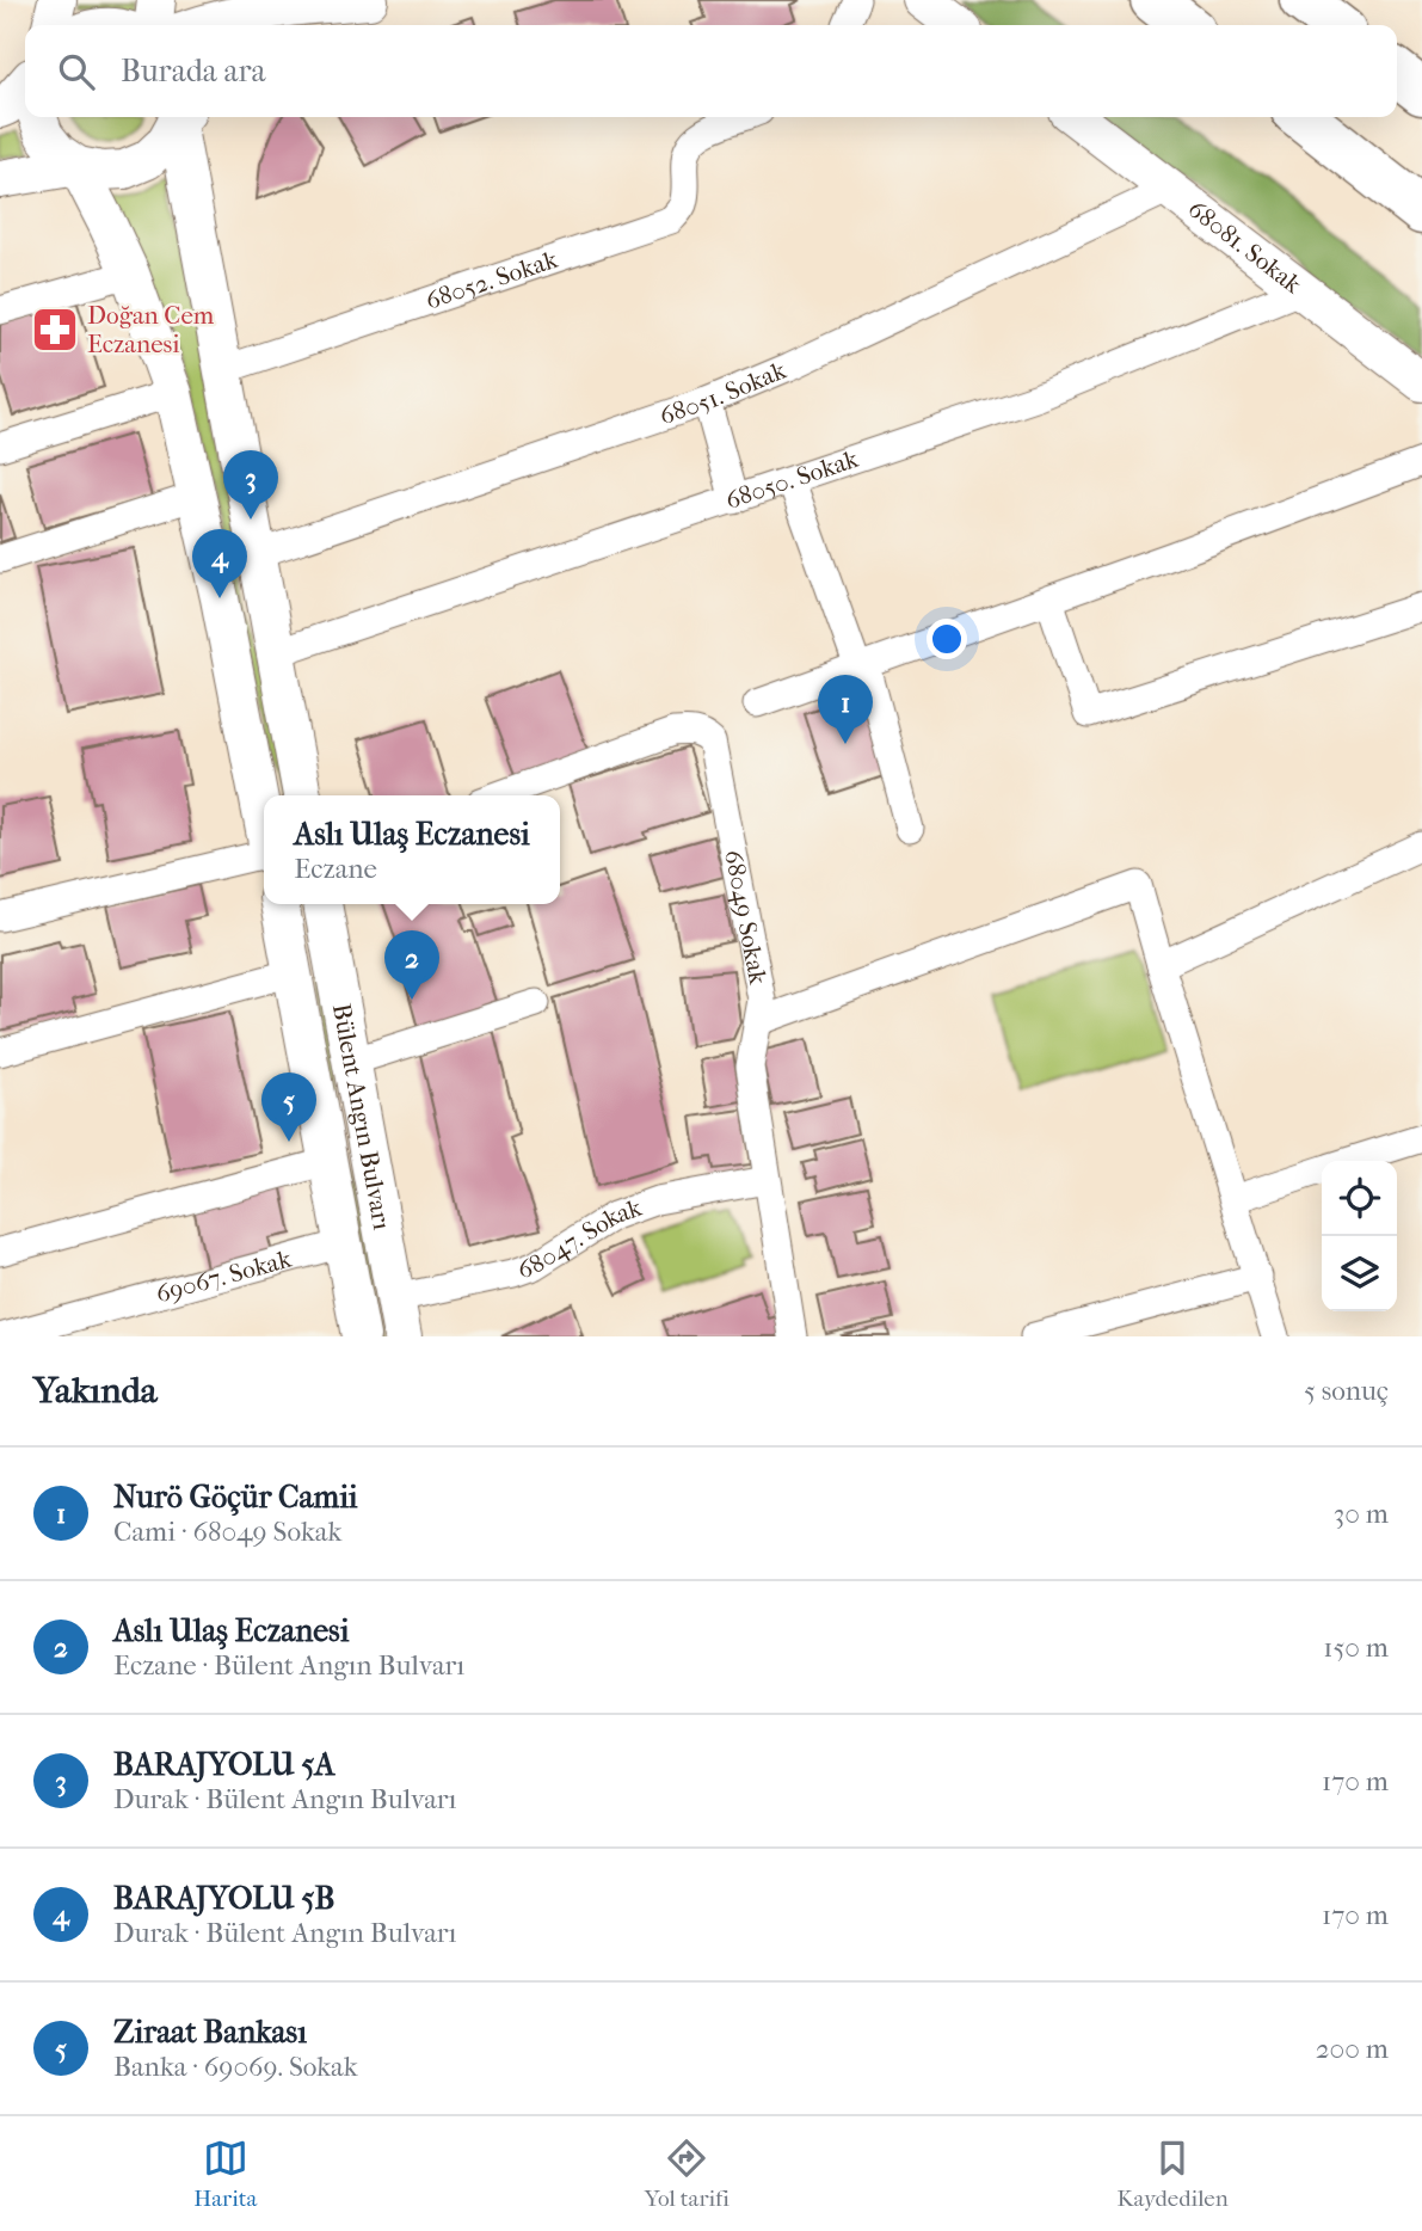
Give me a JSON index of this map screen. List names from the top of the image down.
{
  "streets": {
    "main road": ["68081. Sokak", "Bülent Angın Bulvarı"],
    "street": [
      "68052. Sokak",
      "68051. Sokak",
      "68050. Sokak",
      "68049 Sokak",
      "68047. Sokak",
      "69067. Sokak"
    ]
  },
  "crossings": [
    ["68081. Sokak", "68051. Sokak"],
    ["68081. Sokak", "68050. Sokak"],
    ["68049 Sokak", "68047. Sokak"],
    ["Bülent Angın Bulvarı", "68047. Sokak"],
    ["Bülent Angın Bulvarı", "69067. Sokak"]
  ],
  "places": {
    "pharmacy": ["Doğan Cem Eczanesi"]
  },
  "page": {
    "search": "Burada ara",
    "pins": [
      "3",
      "4",
      "1",
      "2",
      "5"
    ],
    "popup": ["Aslı Ulaş Eczanesi", "Eczane"],
    "heading": ["Yakında", "5 sonuç"],
    "list": [
      {
        "mark": "1",
        "name": "Nurö Göçür Camii",
        "note": "Cami · 68049 Sokak",
        "value": "30 m"
      },
      {
        "mark": "2",
        "name": "Aslı Ulaş Eczanesi",
        "note": "Eczane · Bülent Angın Bulvarı",
        "value": "150 m"
      },
      {
        "mark": "3",
        "name": "BARAJYOLU 5A",
        "note": "Durak · Bülent Angın Bulvarı",
        "value": "170 m"
      },
      {
        "mark": "4",
        "name": "BARAJYOLU 5B",
        "note": "Durak · Bülent Angın Bulvarı",
        "value": "170 m"
      },
      {
        "mark": "5",
        "name": "Ziraat Bankası",
        "note": "Banka · 69069. Sokak",
        "value": "200 m"
      }
    ],
    "nav": ["Harita", "Yol tarifi", "Kaydedilen"]
  }
}
